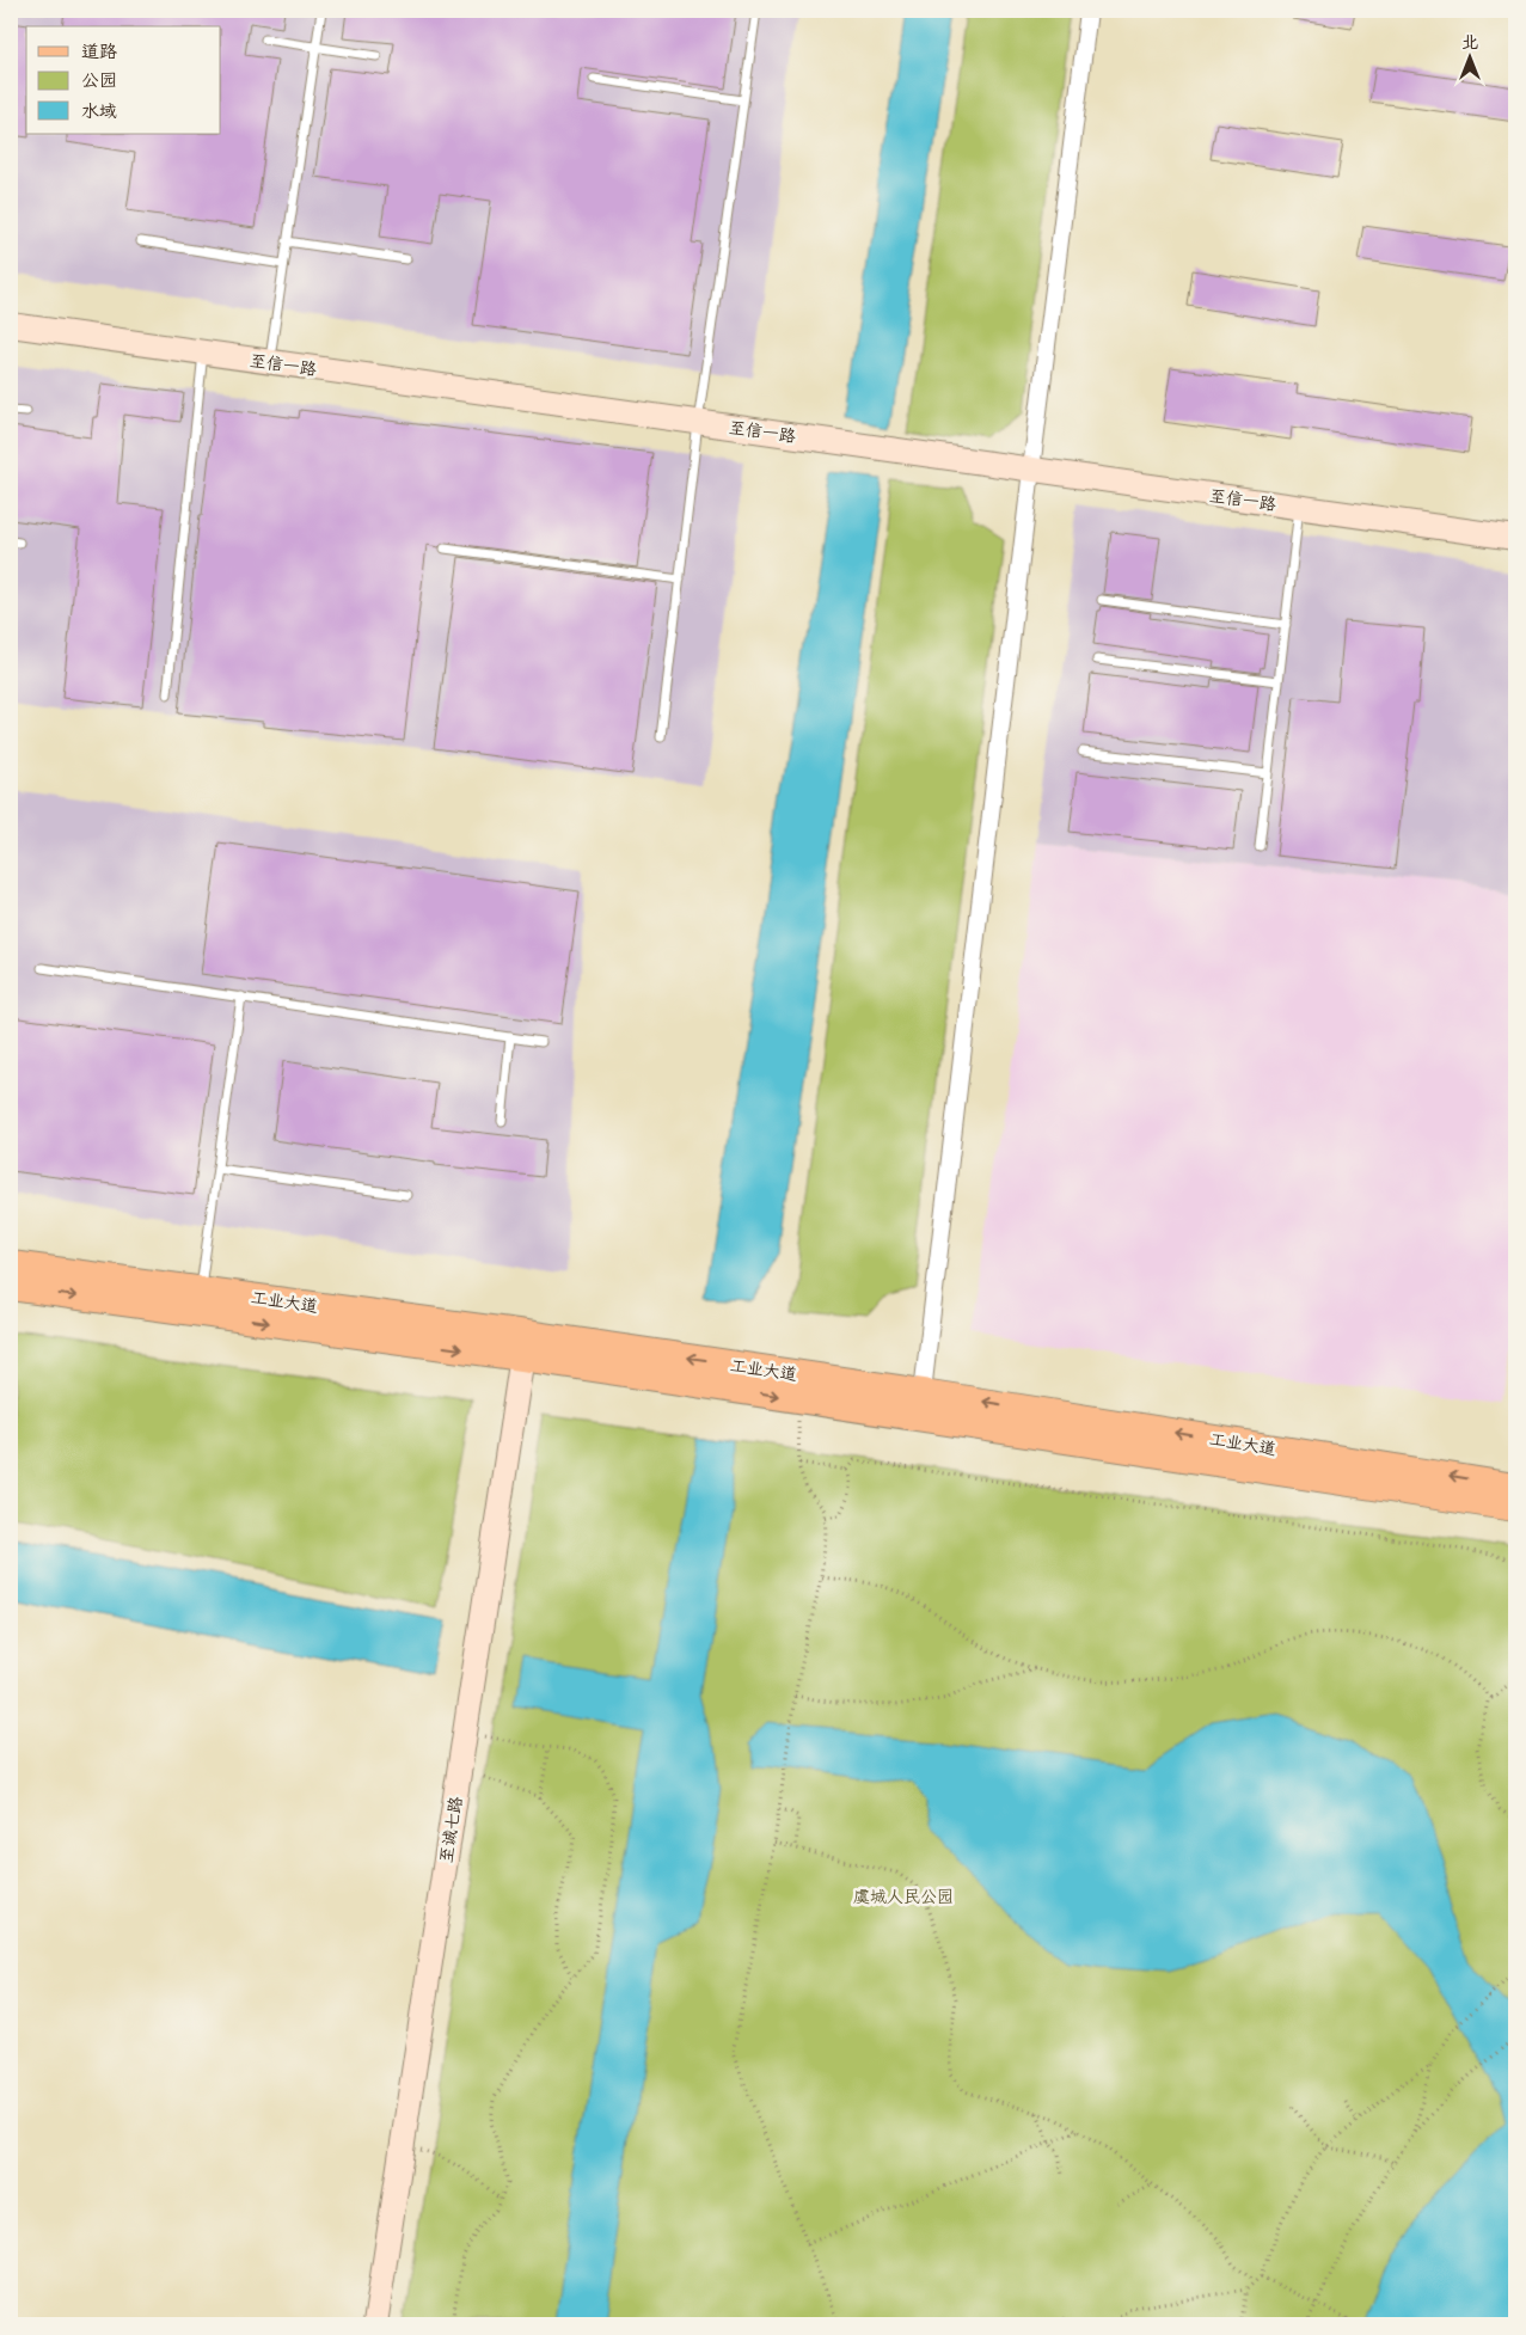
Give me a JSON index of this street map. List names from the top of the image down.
{
  "streets": {
    "main road": ["工业大道"],
    "street": ["至信一路", "至诚七路"]
  },
  "crossings": [
    ["工业大道", "至诚七路"]
  ],
  "parks": ["虞城人民公园"],
  "legend": ["道路", "公园", "水域"],
  "north": "top"
}
